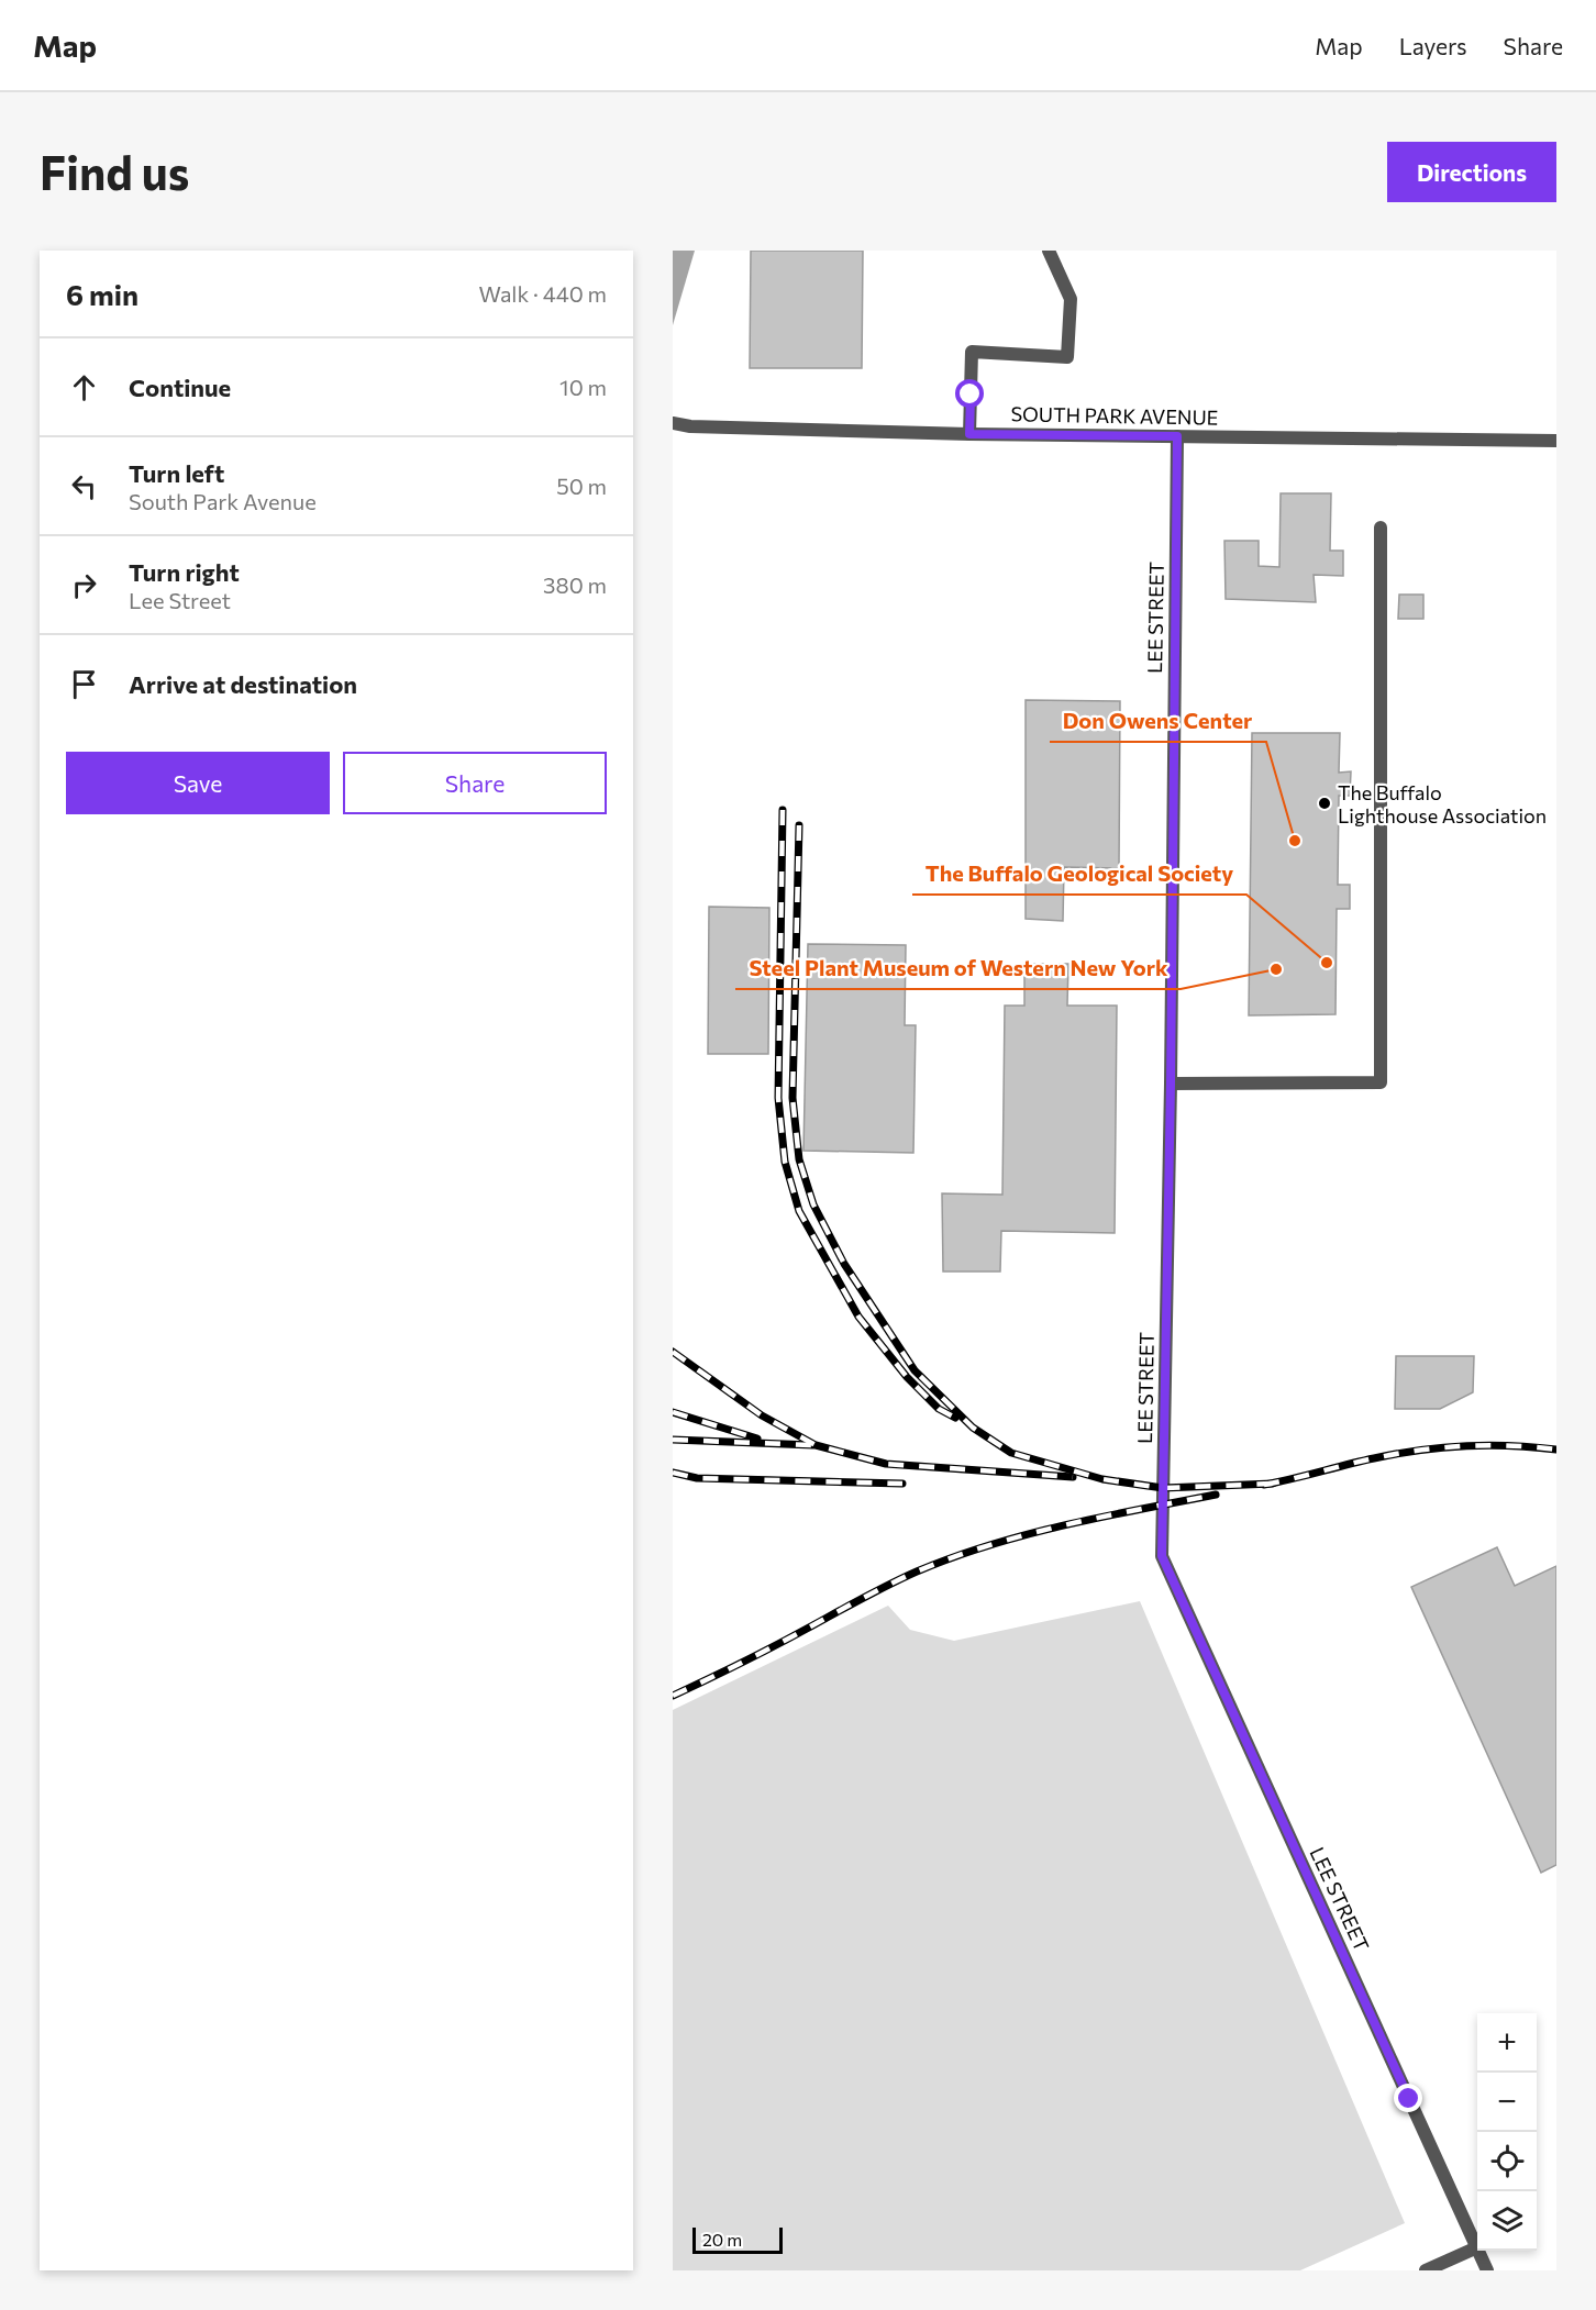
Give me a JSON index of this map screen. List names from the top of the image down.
{
  "streets": {
    "street": ["SOUTH PARK AVENUE", "LEE STREET"]
  },
  "crossings": [
    ["SOUTH PARK AVENUE", "LEE STREET"]
  ],
  "places": [
    "The Buffalo Lighthouse Association",
    "Don Owens Center",
    "The Buffalo Geological Society",
    "Steel Plant Museum of Western New York"
  ],
  "scale_bar": "20 m",
  "page": {
    "header": "Map",
    "nav": ["Map", "Layers", "Share"],
    "buttons": [
      "Directions",
      ["Save", "Share"]
    ],
    "title": "Find us",
    "heading": ["6 min", "Walk · 440 m"],
    "list": [
      ["Continue", "10 m"],
      ["Turn left", "South Park Avenue", "50 m"],
      ["Turn right", "Lee Street", "380 m"],
      "Arrive at destination"
    ],
    "map_buttons": ["+", "−"],
    "scale": "20 m"
  }
}
